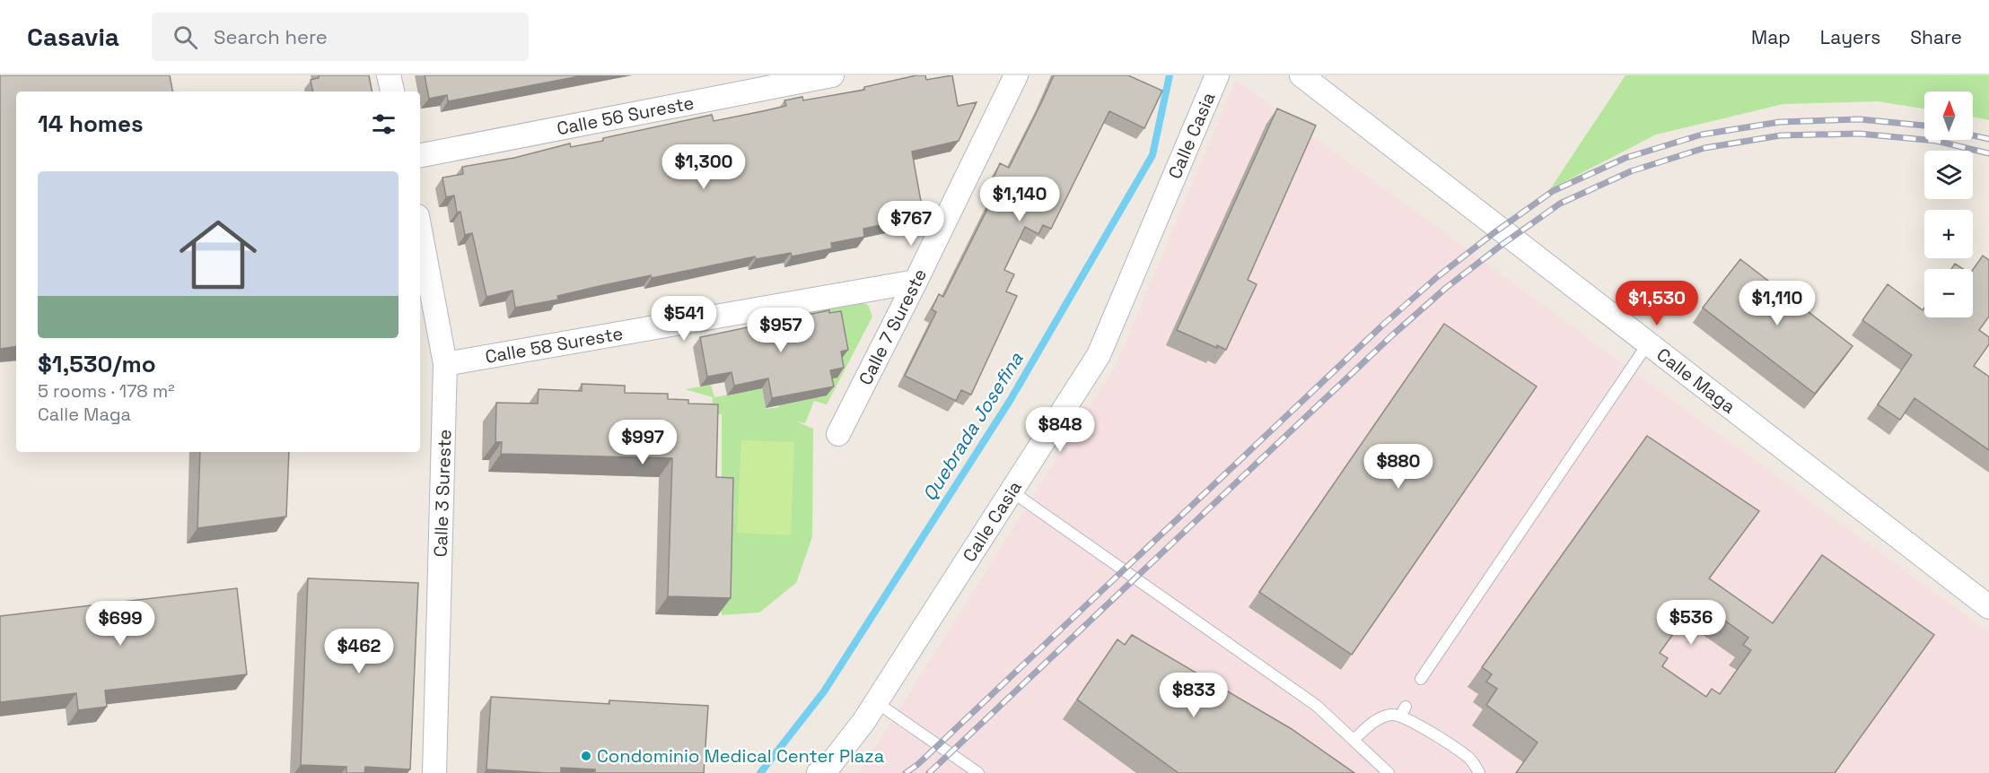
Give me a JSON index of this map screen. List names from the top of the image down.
{
  "streets": {
    "street": [
      "Calle 56 Sureste",
      "Calle Casia",
      "Calle 7 Sureste",
      "Calle 58 Sureste",
      "Calle Maga",
      "Calle 3 Sureste"
    ]
  },
  "crossings": [
    ["Calle 7 Sureste", "Calle 58 Sureste"],
    ["Calle 58 Sureste", "Calle 3 Sureste"]
  ],
  "water": ["Quebrada Josefina"],
  "places": ["Condominio Medical Center Plaza"],
  "north": "top",
  "page": {
    "header": "Casavia",
    "search": "Search here",
    "nav": ["Map", "Layers", "Share"],
    "map_buttons": ["+", "−"],
    "heading": "14 homes",
    "price": [
      "$1,300",
      "$1,140",
      "$767",
      "$1,530",
      "$1,110",
      "$541",
      "$957",
      "$848",
      "$997",
      "$880",
      "$536",
      "$699",
      "$462",
      "$833"
    ],
    "list": [
      {
        "name": "$1,530/mo",
        "note": "5 rooms · 178 m² · Calle Maga"
      }
    ]
  }
}
